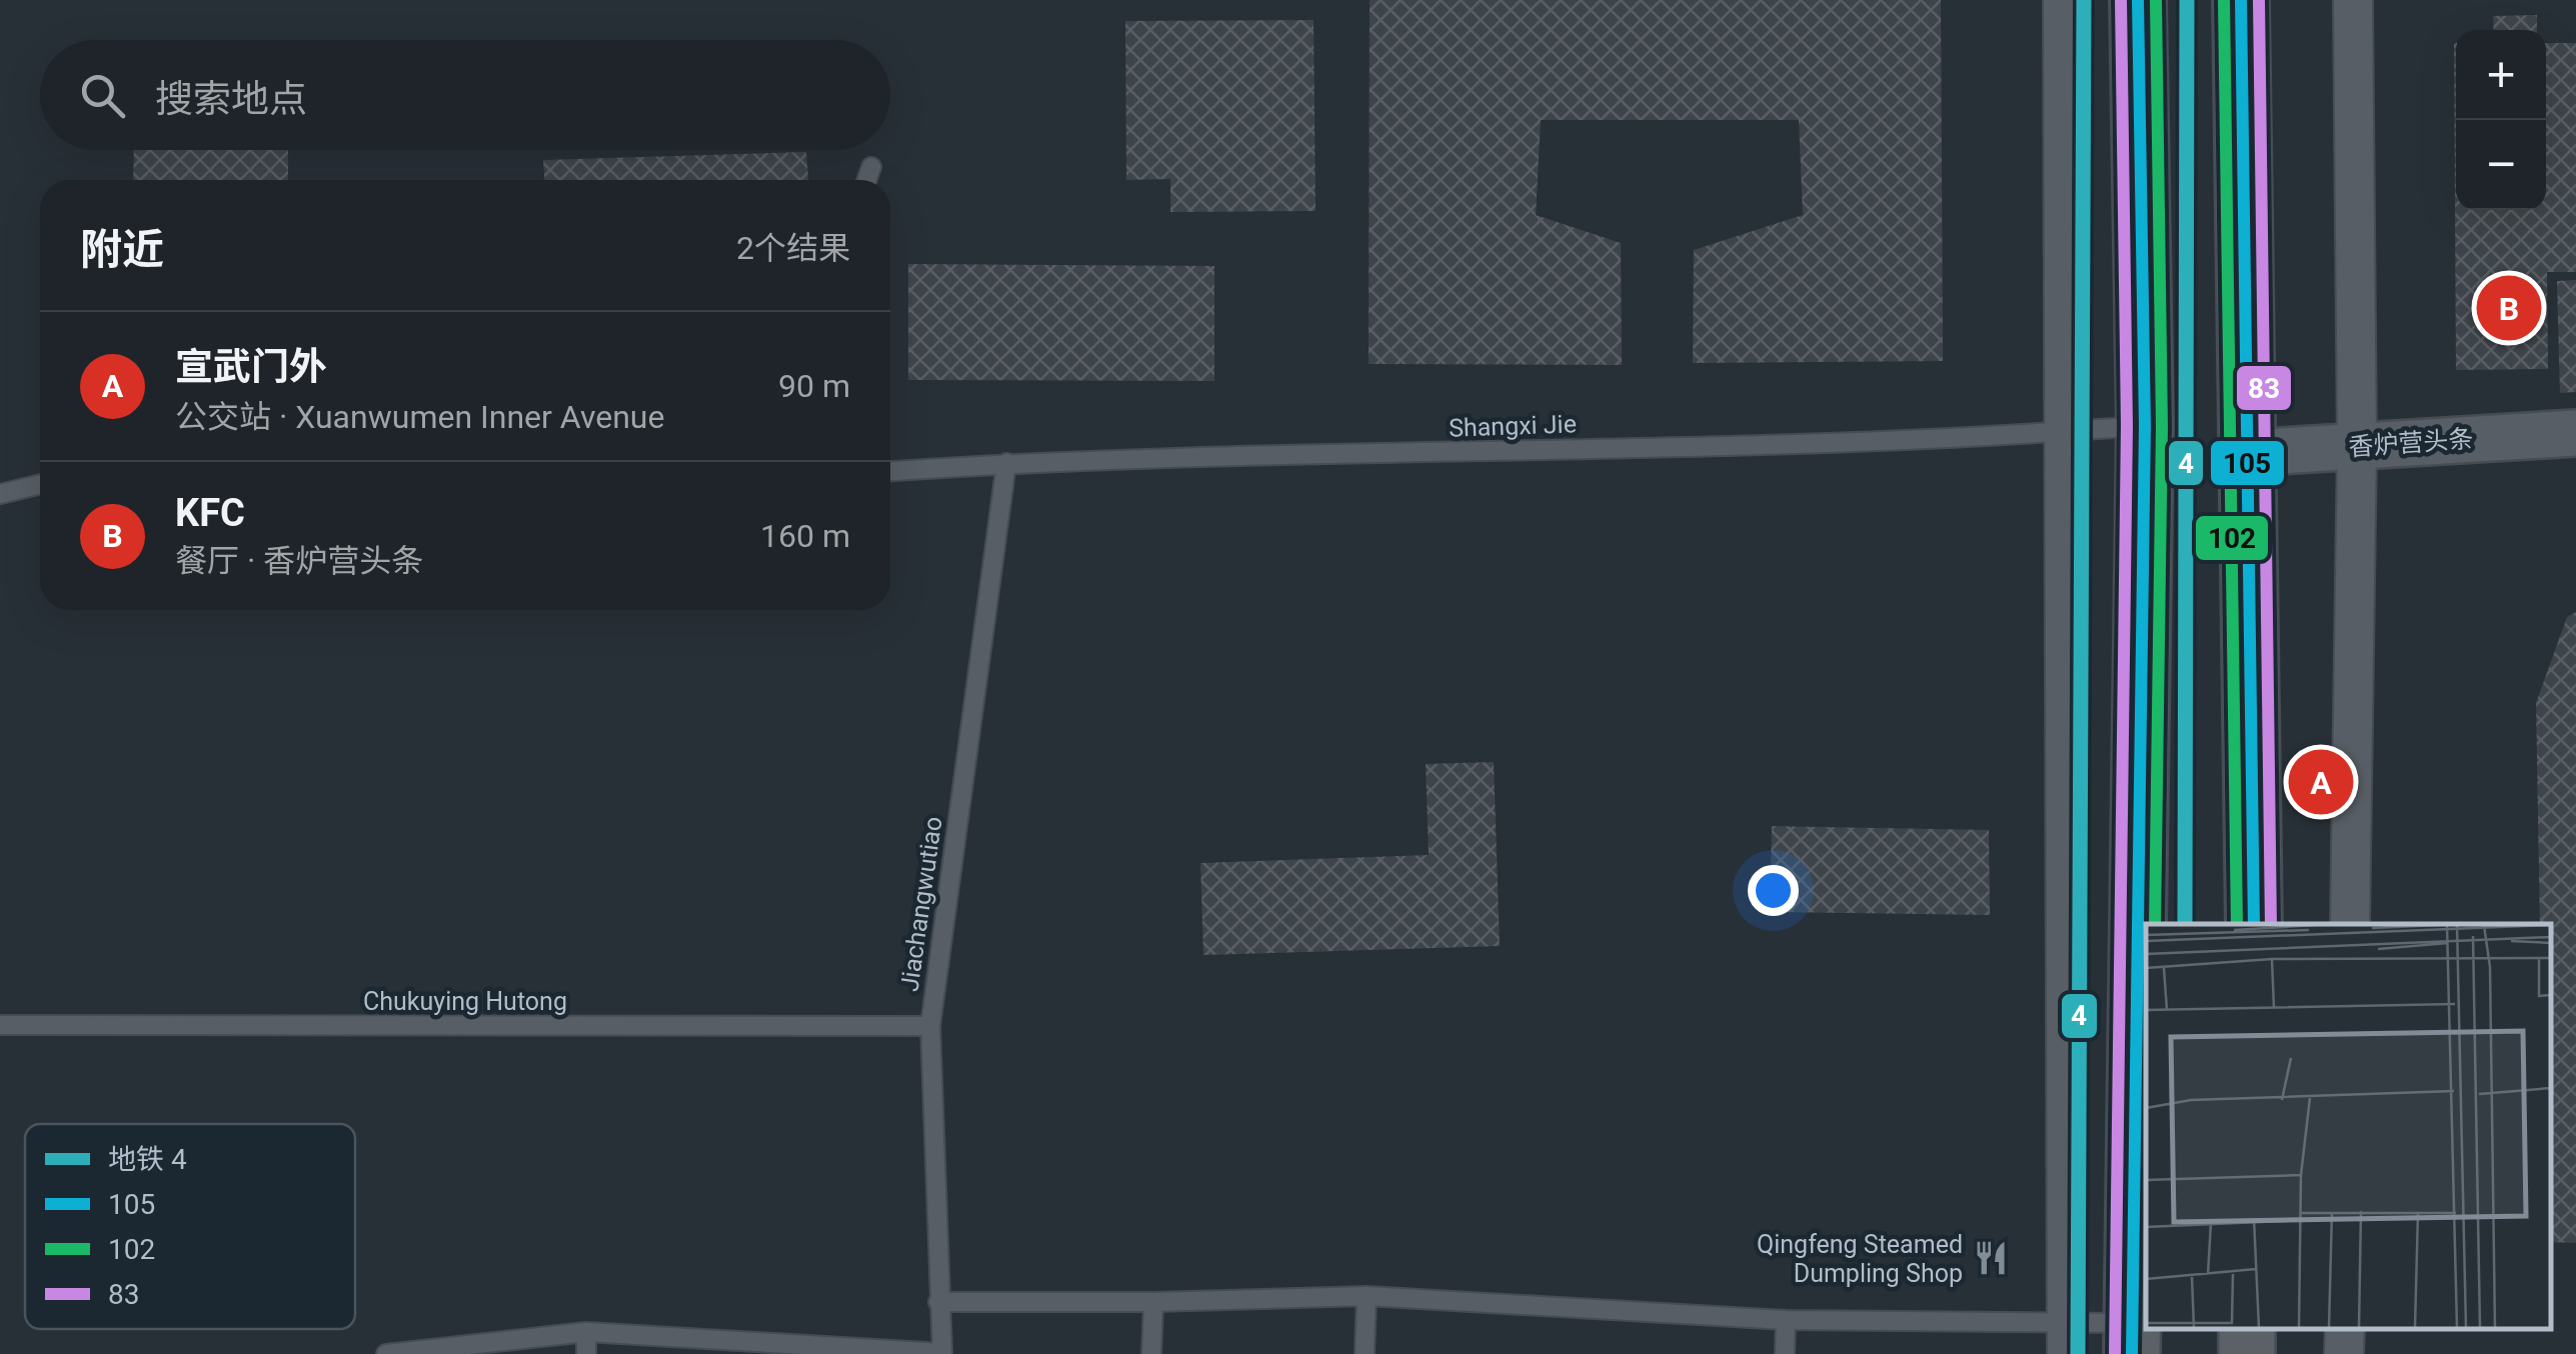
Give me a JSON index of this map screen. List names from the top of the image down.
{
  "streets": {
    "street": ["香炉营头条"],
    "lane": ["Shangxi Jie", "Jiachangwutiao", "Chukuying Hutong"]
  },
  "crossings": [
    ["Shangxi Jie", "Jiachangwutiao"],
    ["Jiachangwutiao", "Chukuying Hutong"]
  ],
  "places": {
    "restaurant": ["Qingfeng Steamed Dumpling Shop"]
  },
  "lines": [
    "metro line 4",
    "transit line 105",
    "transit line 102",
    "transit line 83"
  ],
  "legend": [
    "地铁 4",
    "105",
    "102",
    "83"
  ],
  "page": {
    "map_buttons": ["+", "−"],
    "search": "搜索地点",
    "heading": ["附近", "2个结果"],
    "pins": ["B", "A"],
    "list": [
      {
        "mark": "A",
        "name": "宣武门外",
        "note": "公交站 · Xuanwumen Inner Avenue",
        "value": "90 m"
      },
      {
        "mark": "B",
        "name": "KFC",
        "note": "餐厅 · 香炉营头条",
        "value": "160 m"
      }
    ]
  }
}
